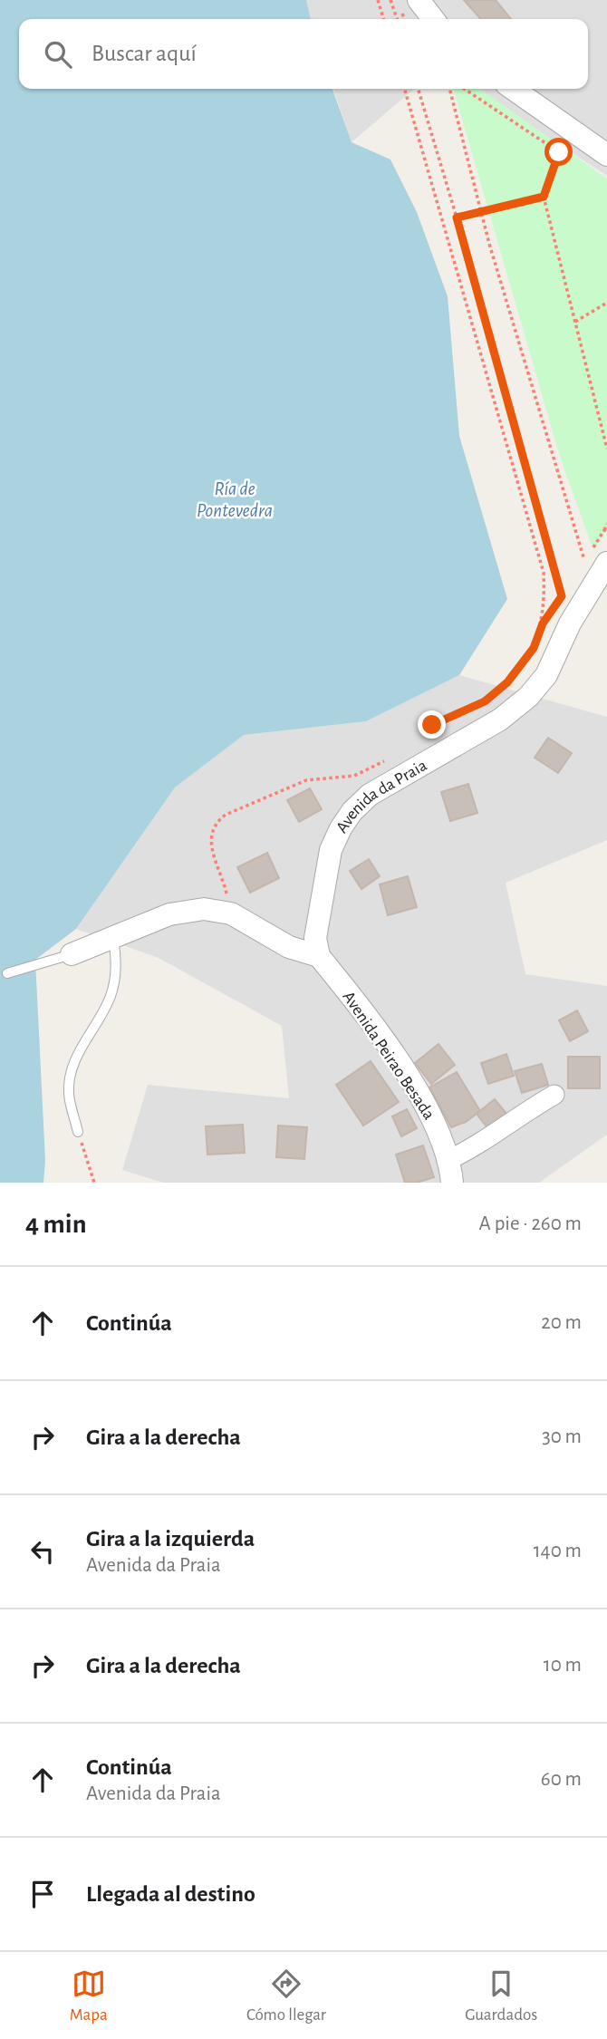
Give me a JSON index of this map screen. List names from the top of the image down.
{
  "streets": {
    "street": ["Avenida da Praia", "Avenida Peirao Besada"]
  },
  "crossings": [
    ["Avenida da Praia", "Avenida Peirao Besada"]
  ],
  "water": ["Ría de Pontevedra"],
  "page": {
    "search": "Buscar aquí",
    "heading": ["4 min", "A pie · 260 m"],
    "list": [
      ["Continúa", "20 m"],
      ["Gira a la derecha", "30 m"],
      ["Gira a la izquierda", "Avenida da Praia", "140 m"],
      ["Gira a la derecha", "10 m"],
      ["Continúa", "Avenida da Praia", "60 m"],
      "Llegada al destino"
    ],
    "nav": ["Mapa", "Cómo llegar", "Guardados"]
  }
}
